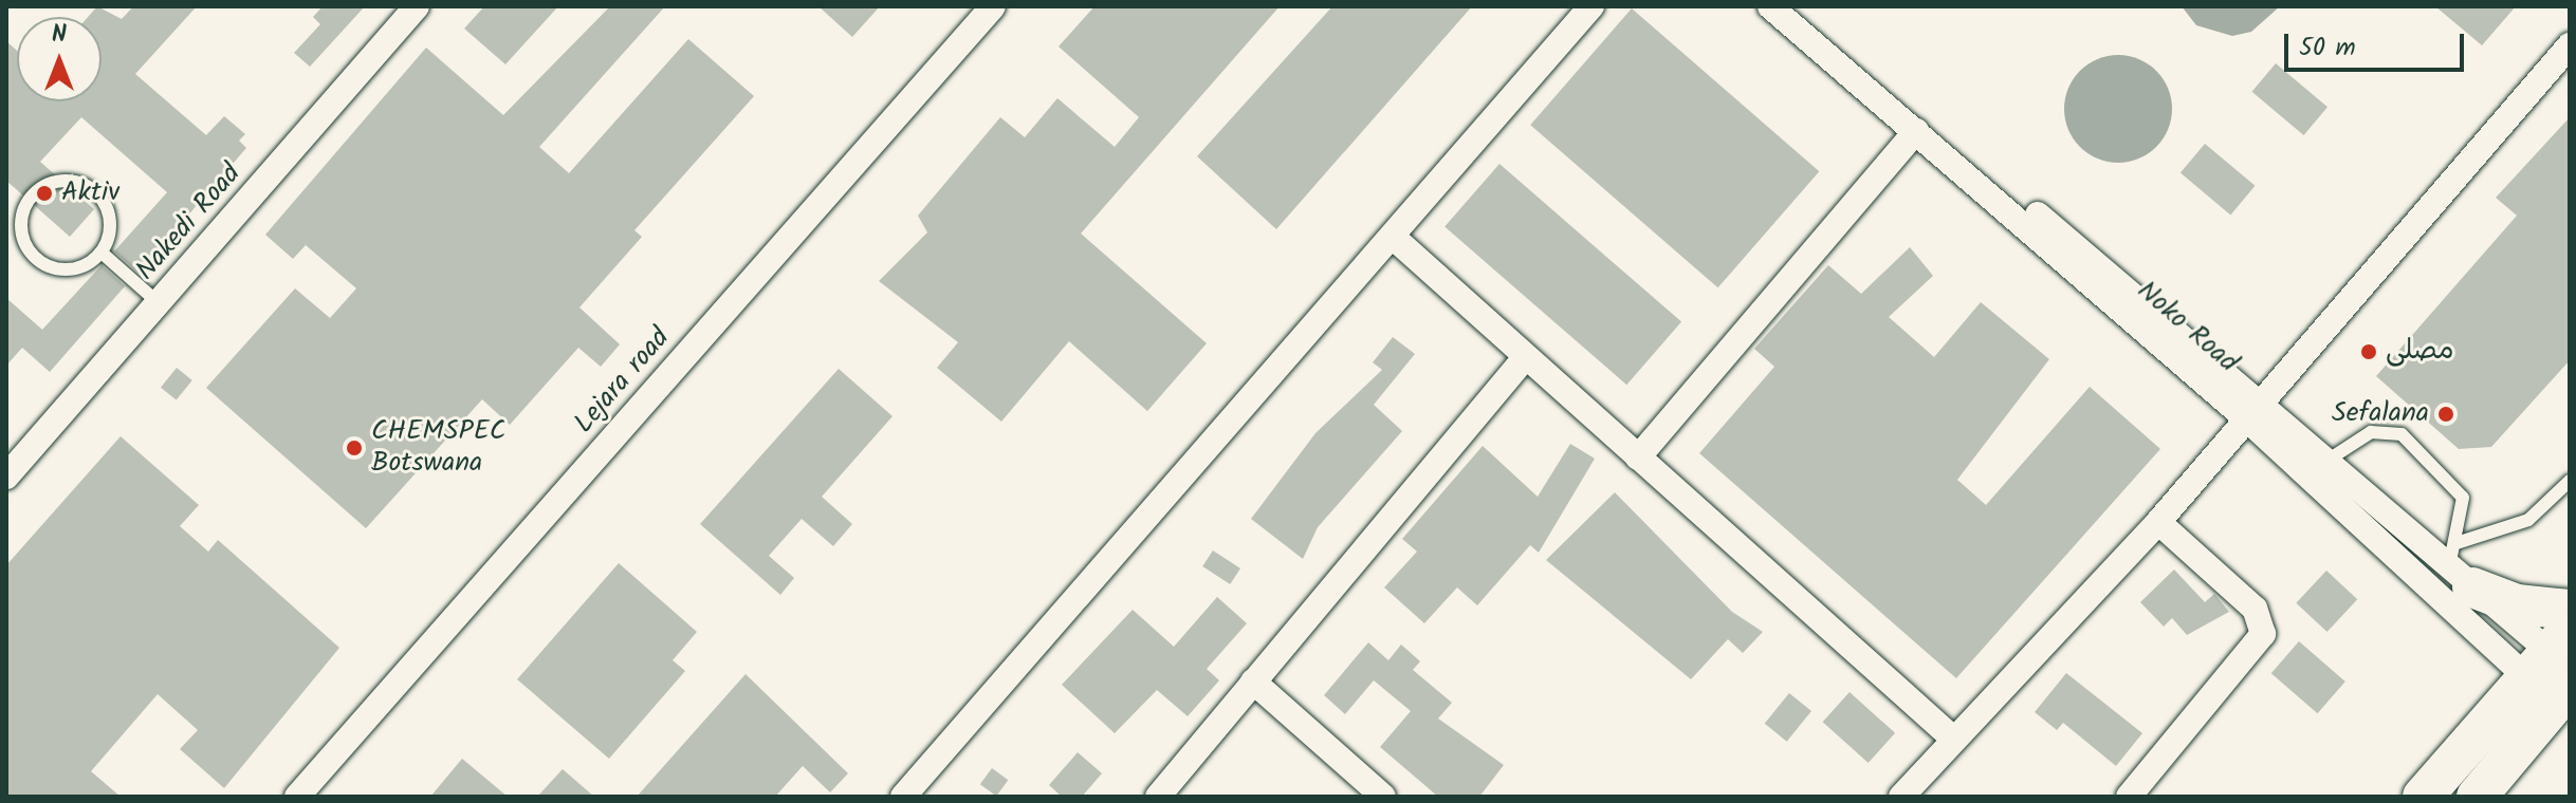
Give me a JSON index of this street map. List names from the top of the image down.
{
  "streets": {
    "street": ["Nakedi Road", "Noko Road", "Lejara road"]
  },
  "places": [
    "Aktiv",
    "مصلى",
    "Sefalana",
    "CHEMSPEC Botswana"
  ],
  "scale_bar": "50 m",
  "north": "top"
}
